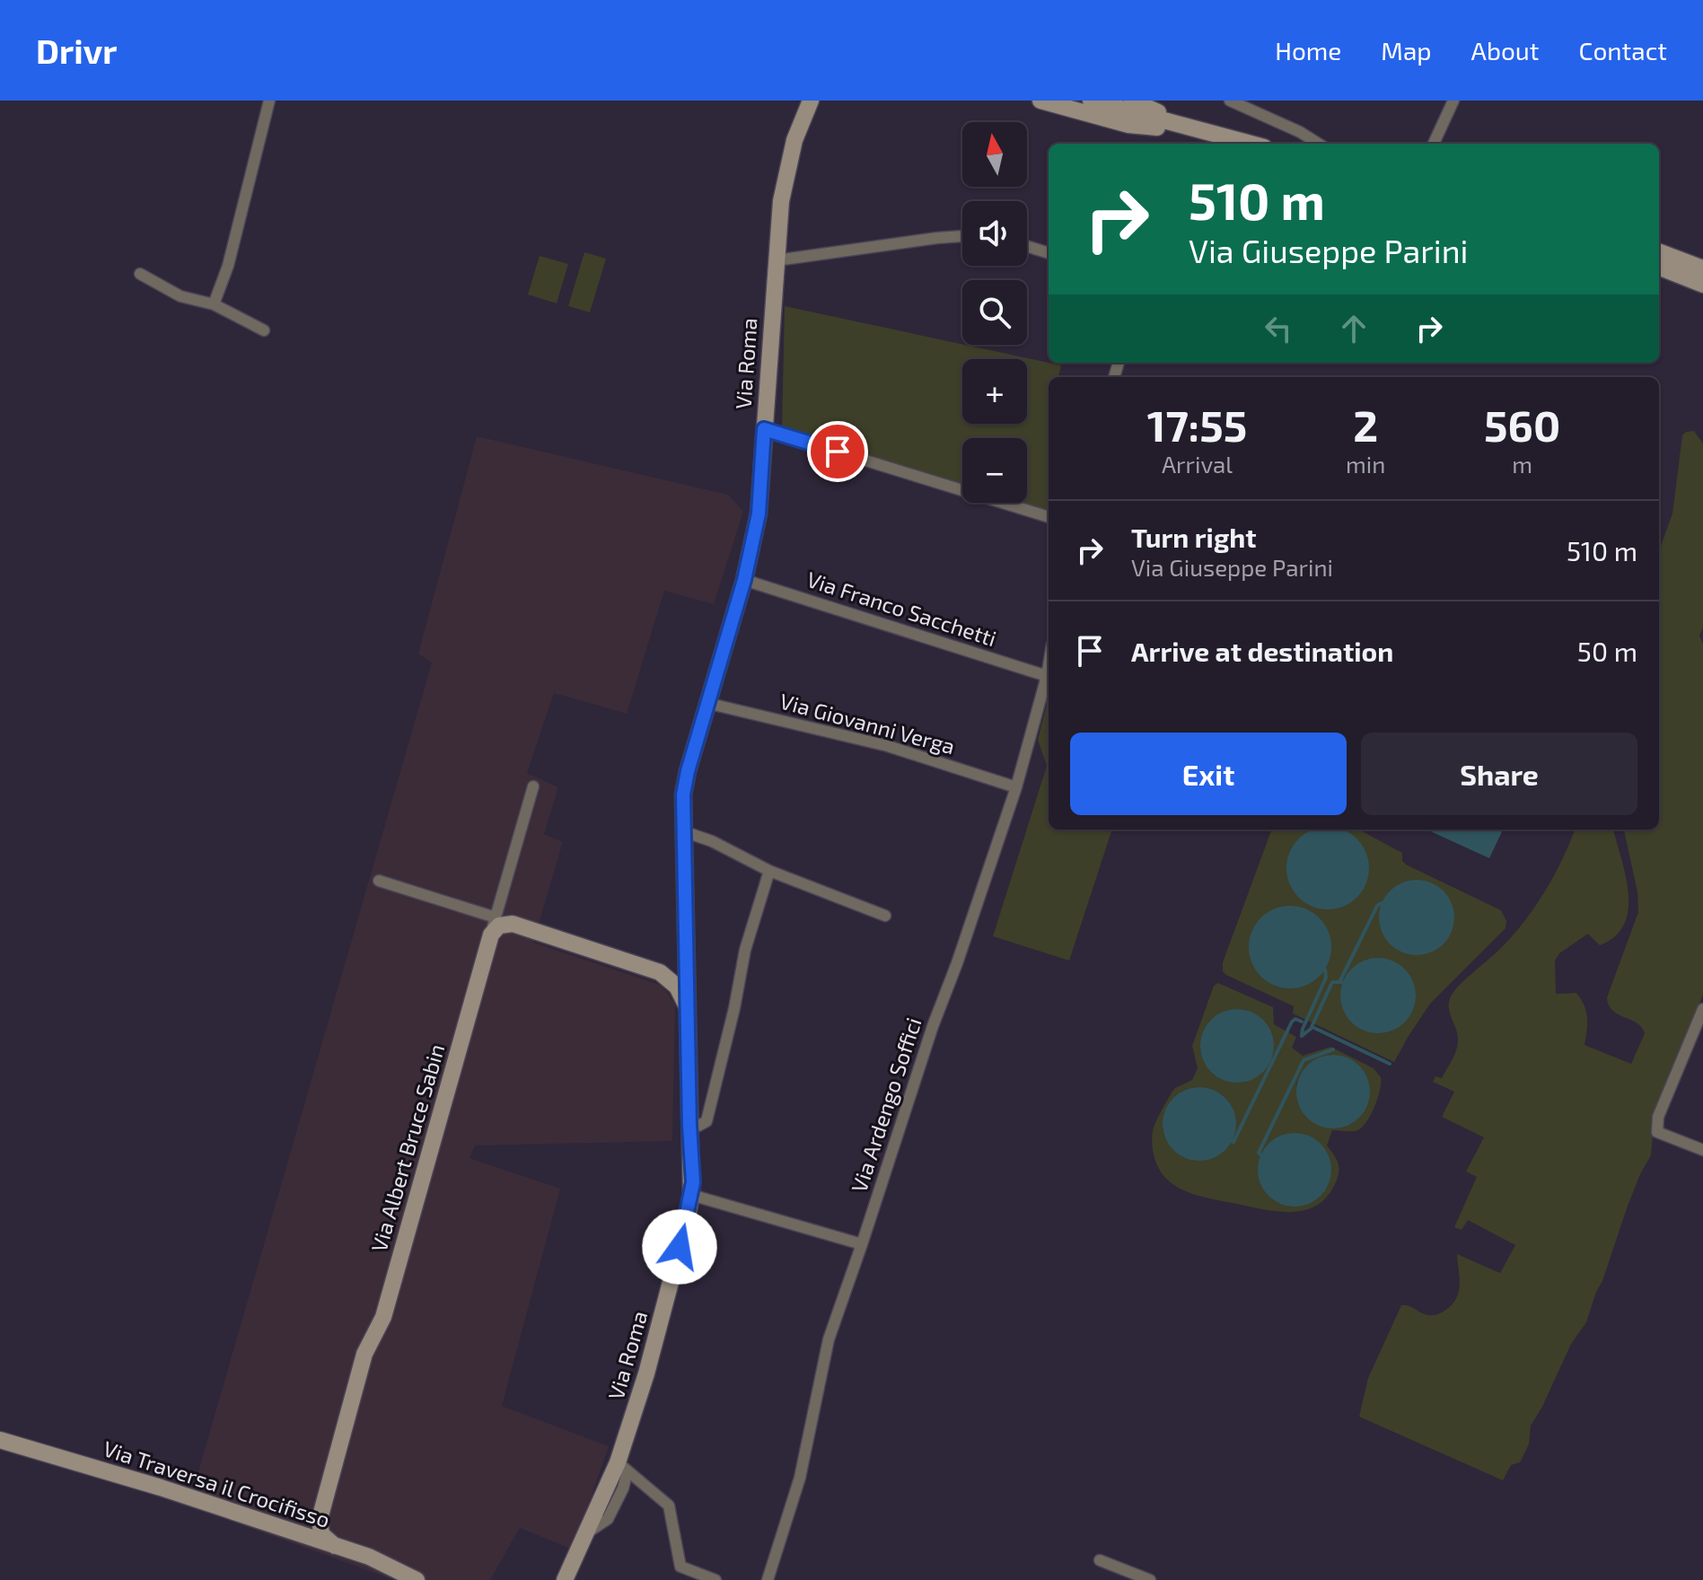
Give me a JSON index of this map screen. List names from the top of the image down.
{
  "streets": {
    "main road": ["Via Roma", "Via Albert Bruce Sabin", "Via Traversa il Crocifisso"],
    "street": ["Via Franco Sacchetti", "Via Giovanni Verga", "Via Ardengo Soffici"]
  },
  "crossings": [
    ["Via Roma", "Via Franco Sacchetti"],
    ["Via Roma", "Via Giovanni Verga"],
    ["Via Franco Sacchetti", "Via Ardengo Soffici"],
    ["Via Giovanni Verga", "Via Ardengo Soffici"]
  ],
  "north": "top",
  "page": {
    "header": "Drivr",
    "nav": [
      "Home",
      "Map",
      "About",
      "Contact"
    ],
    "map_buttons": ["+", "−"],
    "turn": ["510 m", "Via Giuseppe Parini"],
    "eta": [
      "17:55",
      "Arrival",
      "2",
      "min",
      "560",
      "m"
    ],
    "list": [
      {
        "name": "Turn right",
        "note": "Via Giuseppe Parini",
        "value": "510 m"
      },
      {
        "name": "Arrive at destination",
        "value": "50 m"
      }
    ],
    "buttons": ["Exit", "Share"]
  }
}
